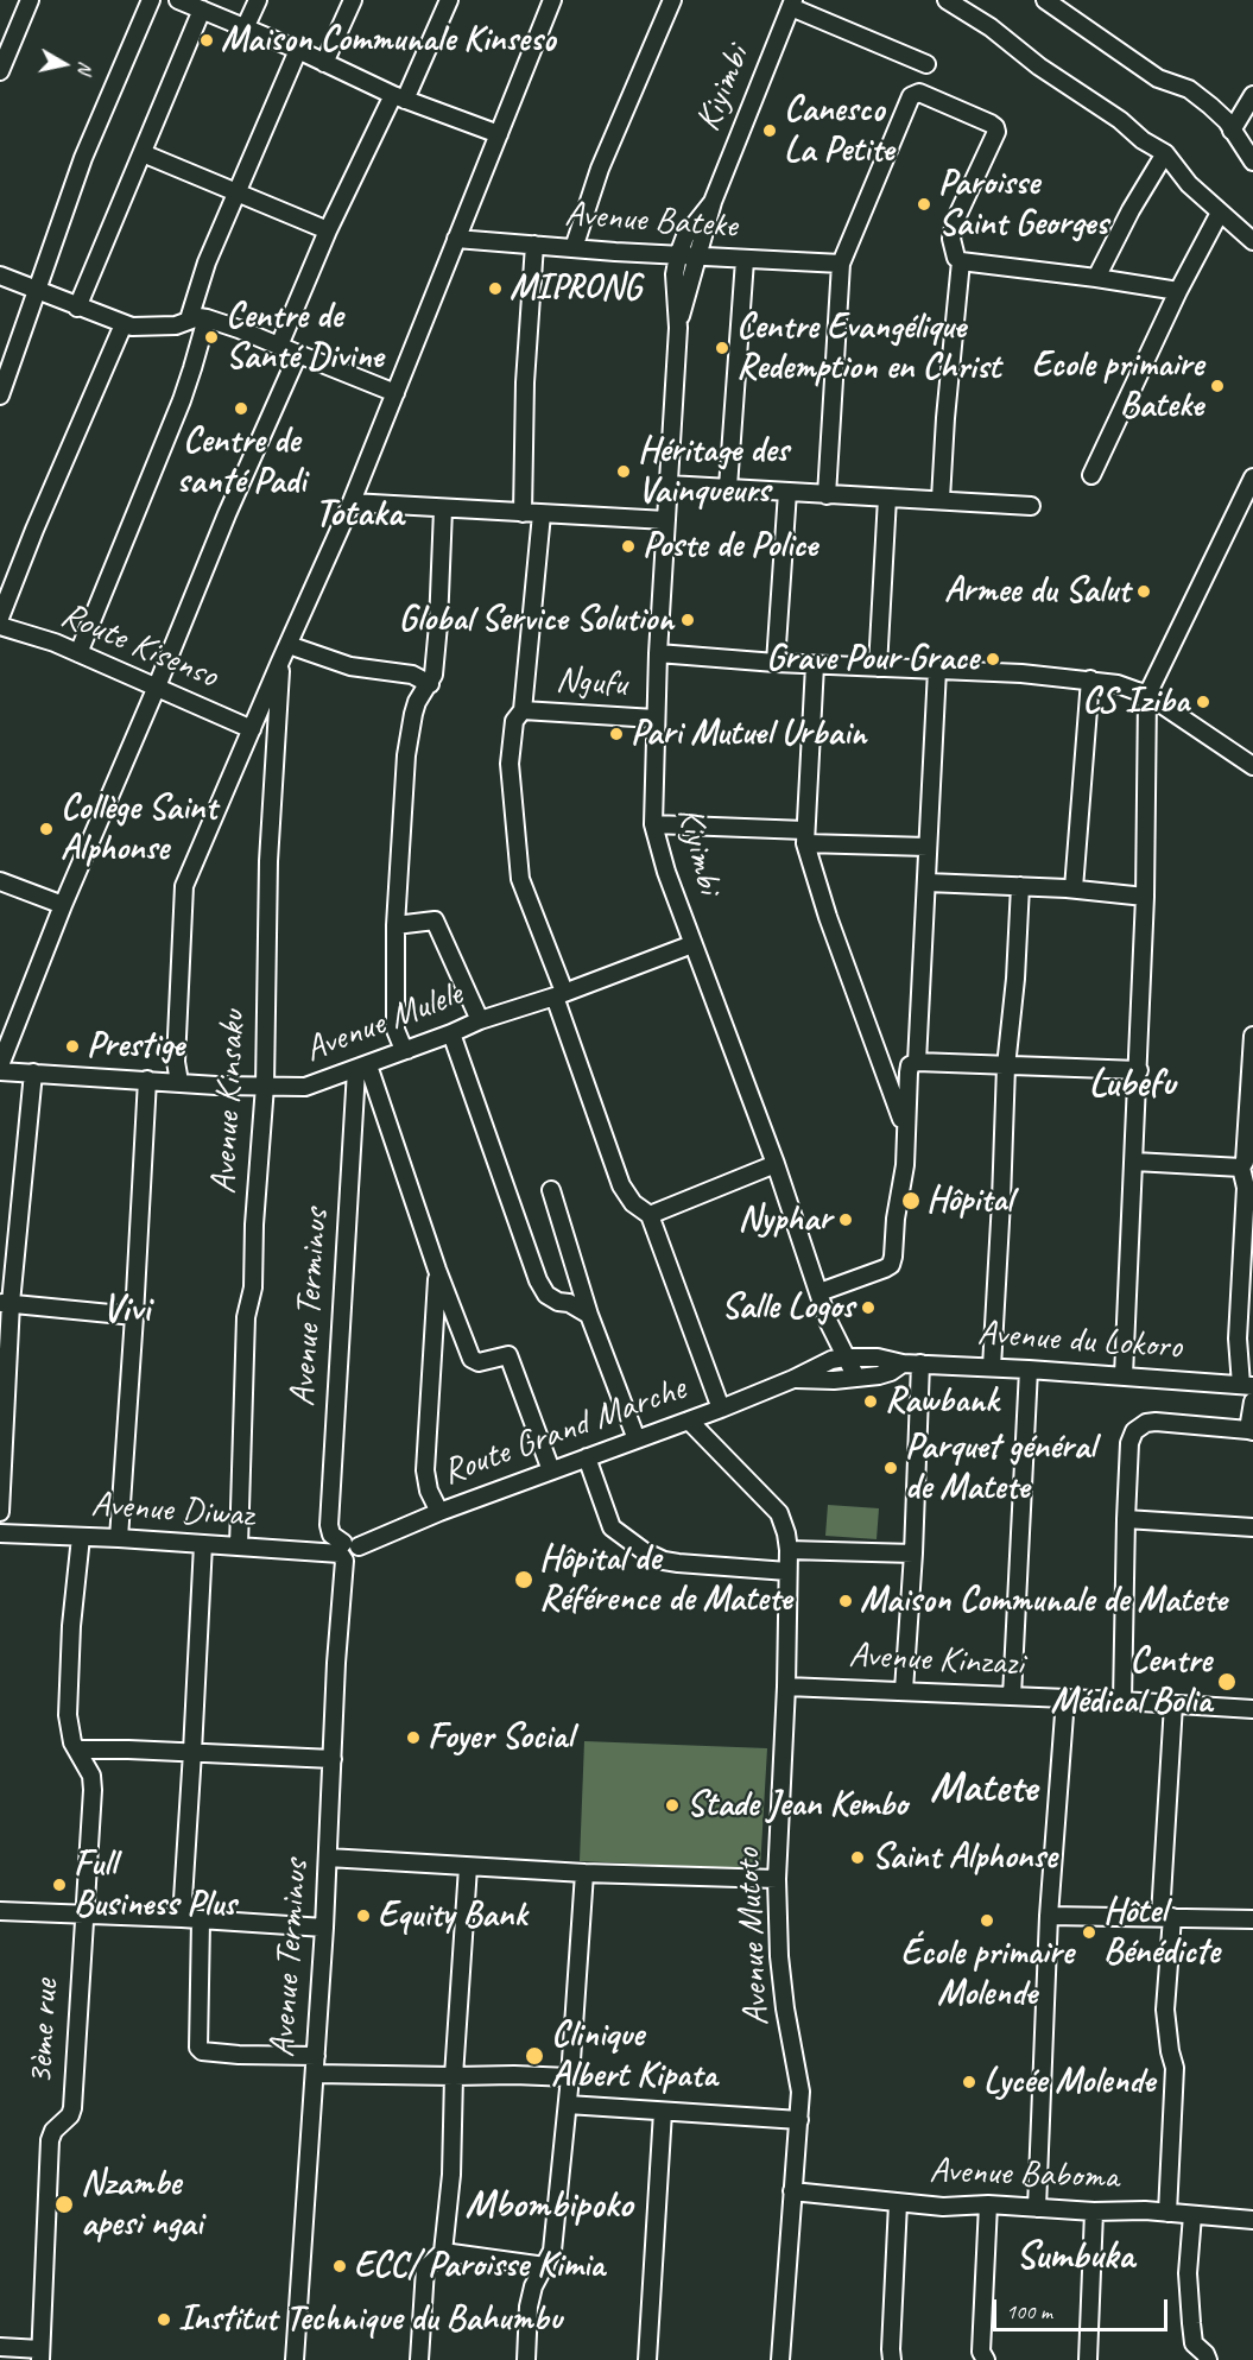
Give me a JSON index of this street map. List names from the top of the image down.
{
  "streets": {
    "street": [
      "Kiyimbi",
      "Avenue Bateke",
      "Route Kisenso",
      "Ngufu",
      "Avenue Mulele",
      "Avenue Kinsaku",
      "Avenue Terminus",
      "Avenue du Lokoro",
      "Route Grand Marche",
      "Avenue Diwaz",
      "Avenue Kinzazi",
      "Avenue Mutoto",
      "3ème rue",
      "Avenue Baboma"
    ]
  },
  "crossings": [
    ["Kiyimbi", "Ngufu"],
    ["Kiyimbi", "Avenue Mulele"],
    ["Kiyimbi", "Avenue du Lokoro"],
    ["Kiyimbi", "Route Grand Marche"],
    ["Avenue Mulele", "Avenue Kinsaku"],
    ["Avenue Mulele", "Avenue Terminus"],
    ["Avenue Kinsaku", "Avenue Diwaz"],
    ["Avenue Terminus", "Route Grand Marche"],
    ["Avenue Terminus", "Avenue Diwaz"],
    ["Avenue du Lokoro", "Route Grand Marche"],
    ["Route Grand Marche", "Avenue Diwaz"],
    ["Route Grand Marche", "Avenue Mutoto"],
    ["Avenue Diwaz", "3ème rue"],
    ["Avenue Kinzazi", "Avenue Mutoto"],
    ["Avenue Mutoto", "Avenue Baboma"]
  ],
  "districts": [
    "Totaka",
    "Lubefu",
    "Vivi",
    "Matete",
    "Mbombipoko",
    "Sumbuka"
  ],
  "places": [
    "Maison Communale Kinseso",
    "Canesco La Petite",
    "Paroisse Saint Georges",
    "MIPRONG",
    "Centre de Santé Divine",
    "Centre Evangélique Redemption en Christ",
    "Ecole primaire Bateke",
    "Centre de santé Padi",
    "Héritage des Vainqueurs",
    "Poste de Police",
    "Armee du Salut",
    "Global Service Solution",
    "Grave Pour Grace",
    "CS Iziba",
    "Pari Mutuel Urbain",
    "Collège Saint Alphonse",
    "Prestige",
    "Hôpital",
    "Nyphar",
    "Salle Logos",
    "Rawbank",
    "Parquet général de Matete",
    "Hôpital de Référence de Matete",
    "Maison Communale de Matete",
    "Centre Médical Bolia",
    "Foyer Social",
    "Stade Jean Kembo",
    "Saint Alphonse",
    "Full Business Plus",
    "Equity Bank",
    "École primaire Molende",
    "Hôtel Bénédicte",
    "Clinique Albert Kipata",
    "Lycée Molende",
    "Nzambe apesi ngai",
    "ECC/ Paroisse Kimia",
    "Institut Technique du Bahumbu"
  ],
  "scale_bar": "100 m",
  "north": "right"
}
